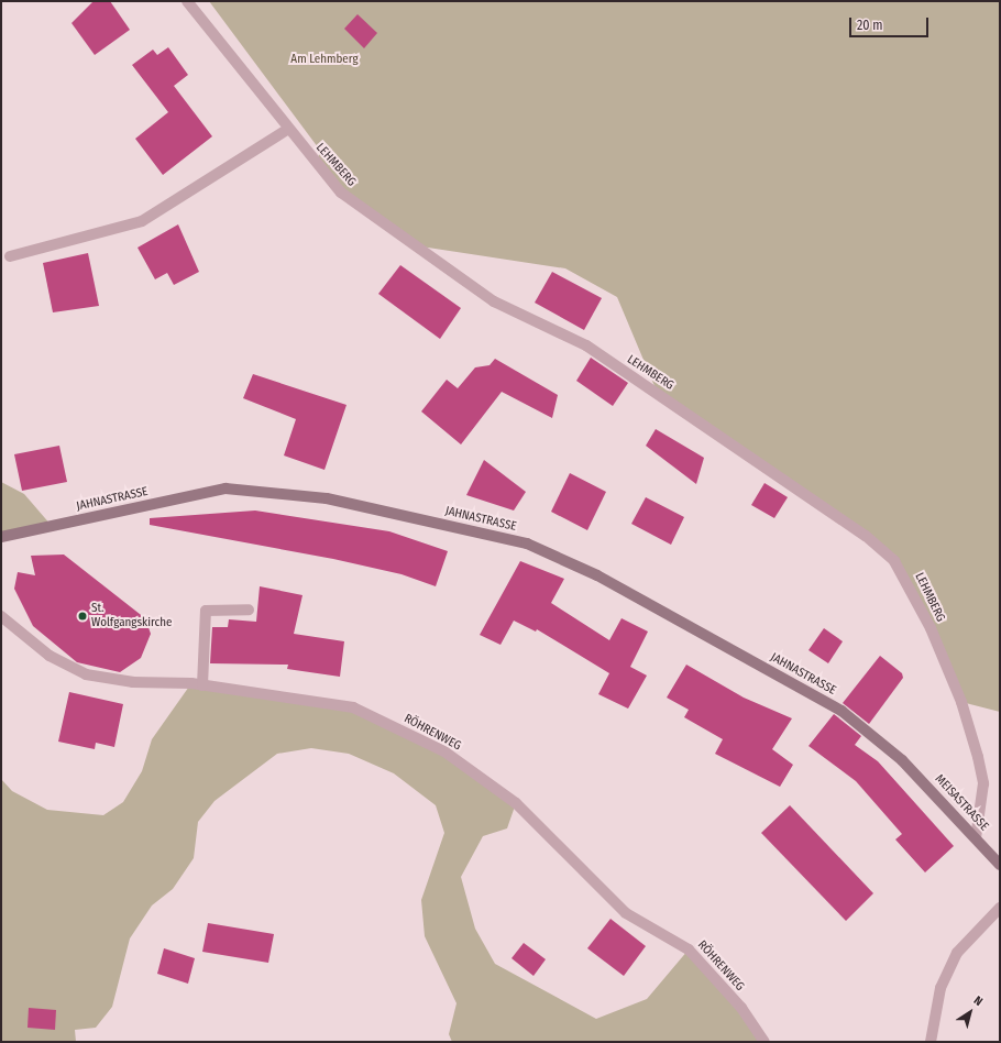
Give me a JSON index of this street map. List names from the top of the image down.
{
  "streets": {
    "street": [
      "LEHMBERG",
      "JAHNASTRASSE",
      "RÖHRENWEG",
      "MEISASTRASSE"
    ]
  },
  "crossings": [
    ["LEHMBERG", "MEISASTRASSE"],
    ["JAHNASTRASSE", "MEISASTRASSE"]
  ],
  "parks": ["Am Lehmberg"],
  "places": ["St. Wolfgangskirche"],
  "scale_bar": "20 m",
  "north": "top right"
}
